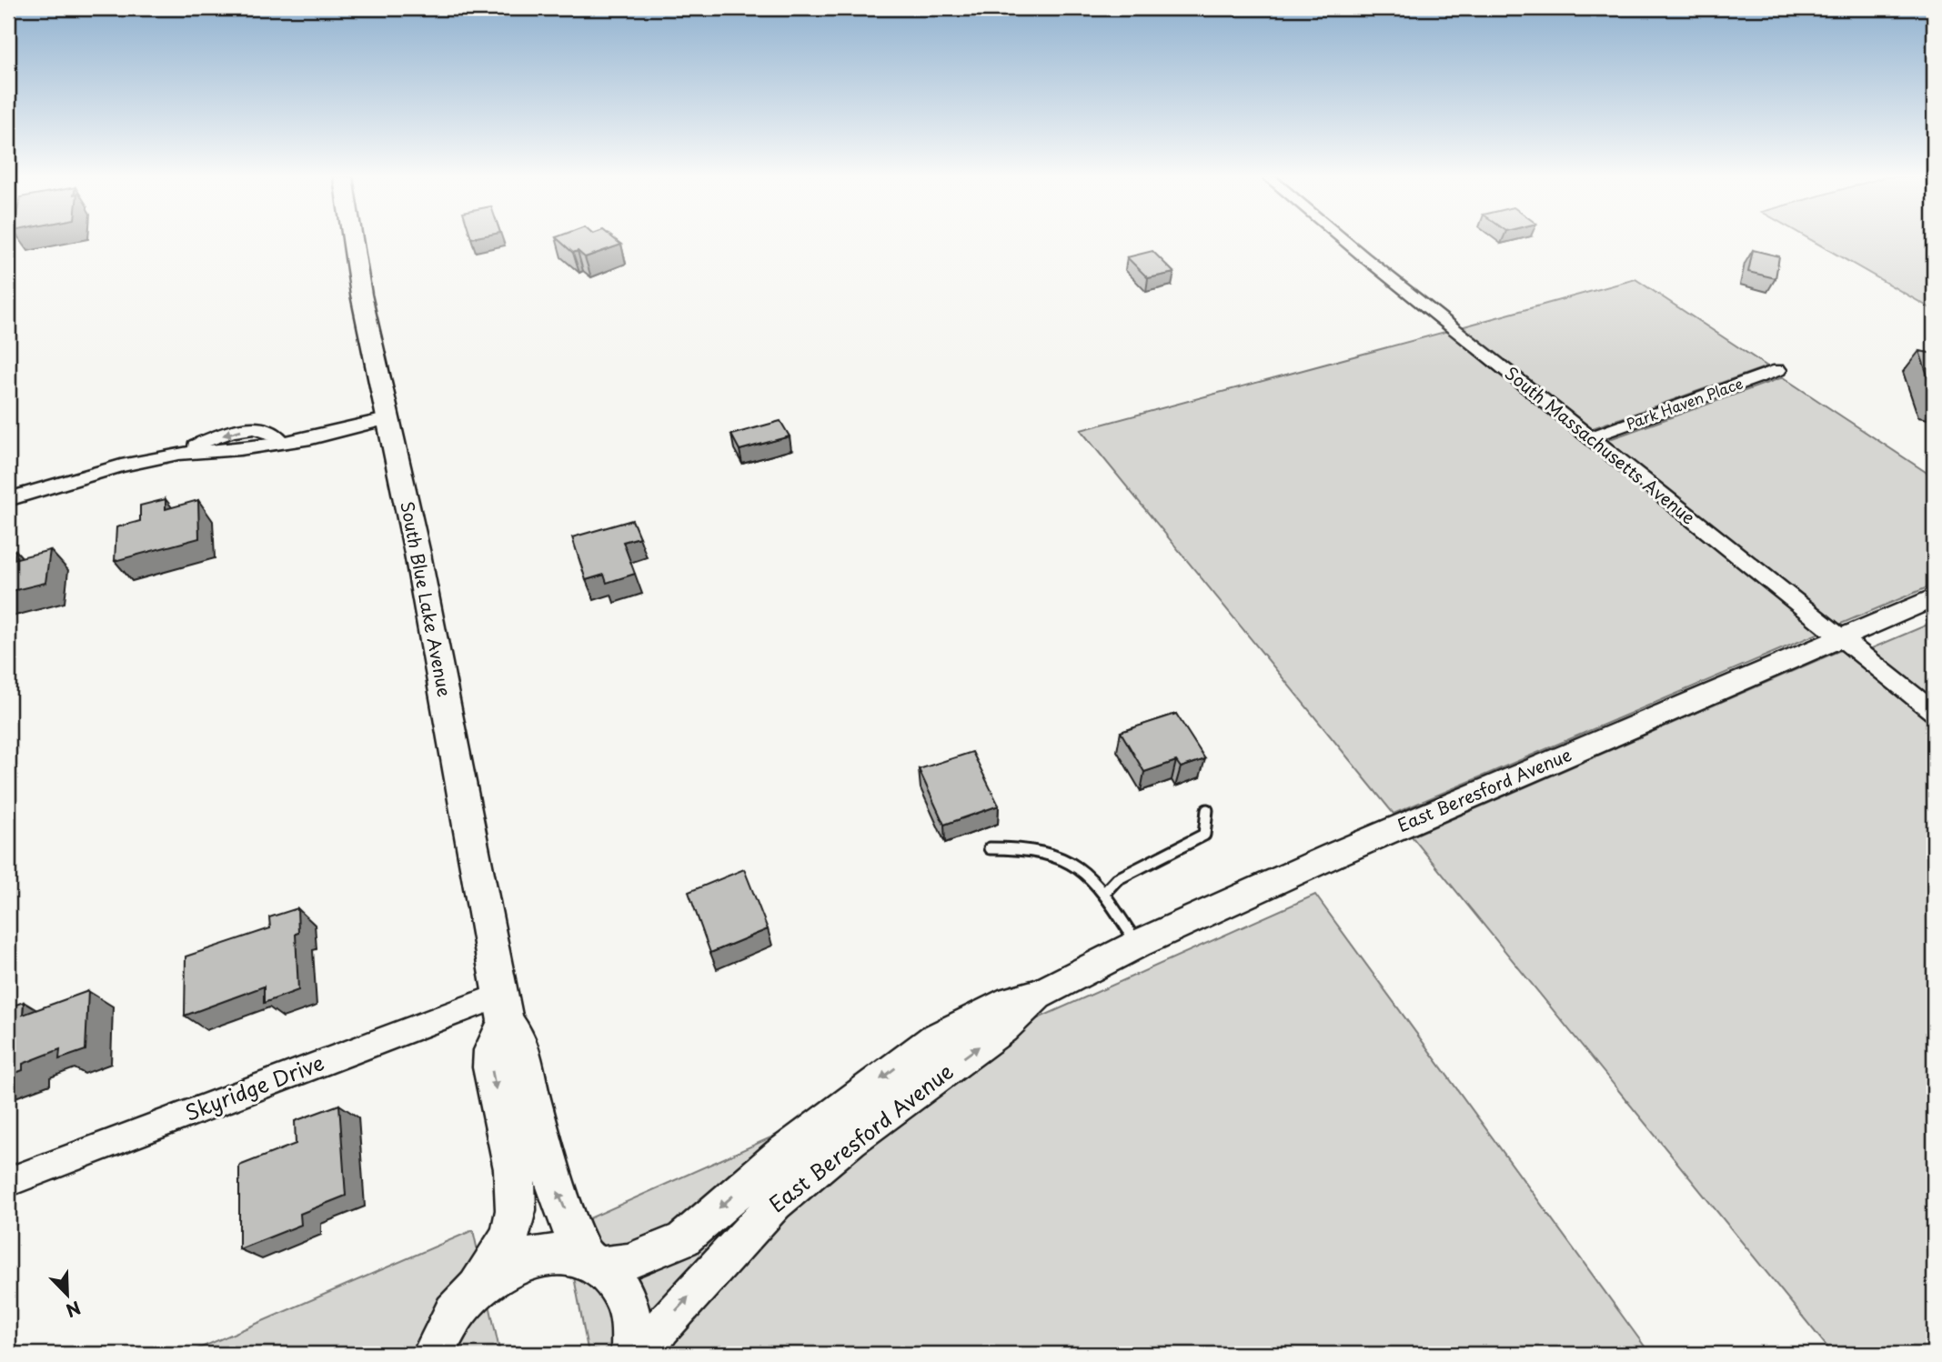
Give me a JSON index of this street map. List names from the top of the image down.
{
  "streets": {
    "main road": ["South Blue Lake Avenue"],
    "street": [
      "Park Haven Place",
      "South Massachusetts Avenue",
      "East Beresford Avenue",
      "Skyridge Drive"
    ]
  },
  "crossings": [
    ["Park Haven Place", "South Massachusetts Avenue"],
    ["South Massachusetts Avenue", "East Beresford Avenue"],
    ["South Blue Lake Avenue", "East Beresford Avenue"],
    ["South Blue Lake Avenue", "Skyridge Drive"]
  ],
  "north": "bottom right"
}
